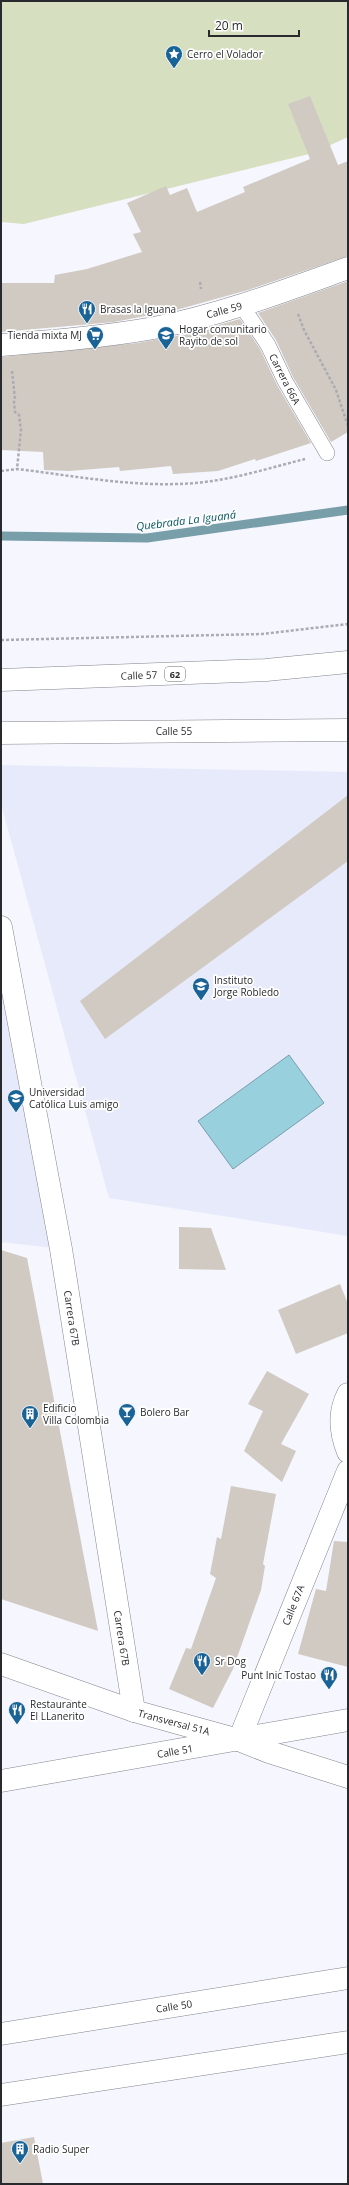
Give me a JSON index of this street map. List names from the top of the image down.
{
  "streets": {
    "main road": [
      "Calle 59",
      "62",
      "Calle 57",
      "Calle 55",
      "Carrera 67B",
      "Calle 67A",
      "Transversal 51A",
      "Calle 51",
      "Calle 50"
    ],
    "lane": ["Carrera 66A"]
  },
  "crossings": [
    ["Calle 59", "Carrera 66A"],
    ["Carrera 67B", "Transversal 51A"],
    ["Calle 67A", "Transversal 51A"],
    ["Calle 67A", "Calle 51"],
    ["Transversal 51A", "Calle 51"]
  ],
  "water": ["Quebrada La Iguaná"],
  "places": {
    "place": ["Cerro el Volador"],
    "restaurant": [
      "Brasas la Iguana",
      "Sr Dog",
      "Punt Inic Tostao",
      "Restaurante El LLanerito"
    ],
    "supermarket": ["Tienda mixta MJ"],
    "school or university": ["Hogar comunitario Rayito de sol", "Instituto Jorge Robledo", "Universidad Católica Luis amigo"],
    "bar": ["Bolero Bar"],
    "building": ["Edificio Villa Colombia", "Radio Super"]
  },
  "scale_bar": "20 m"
}
